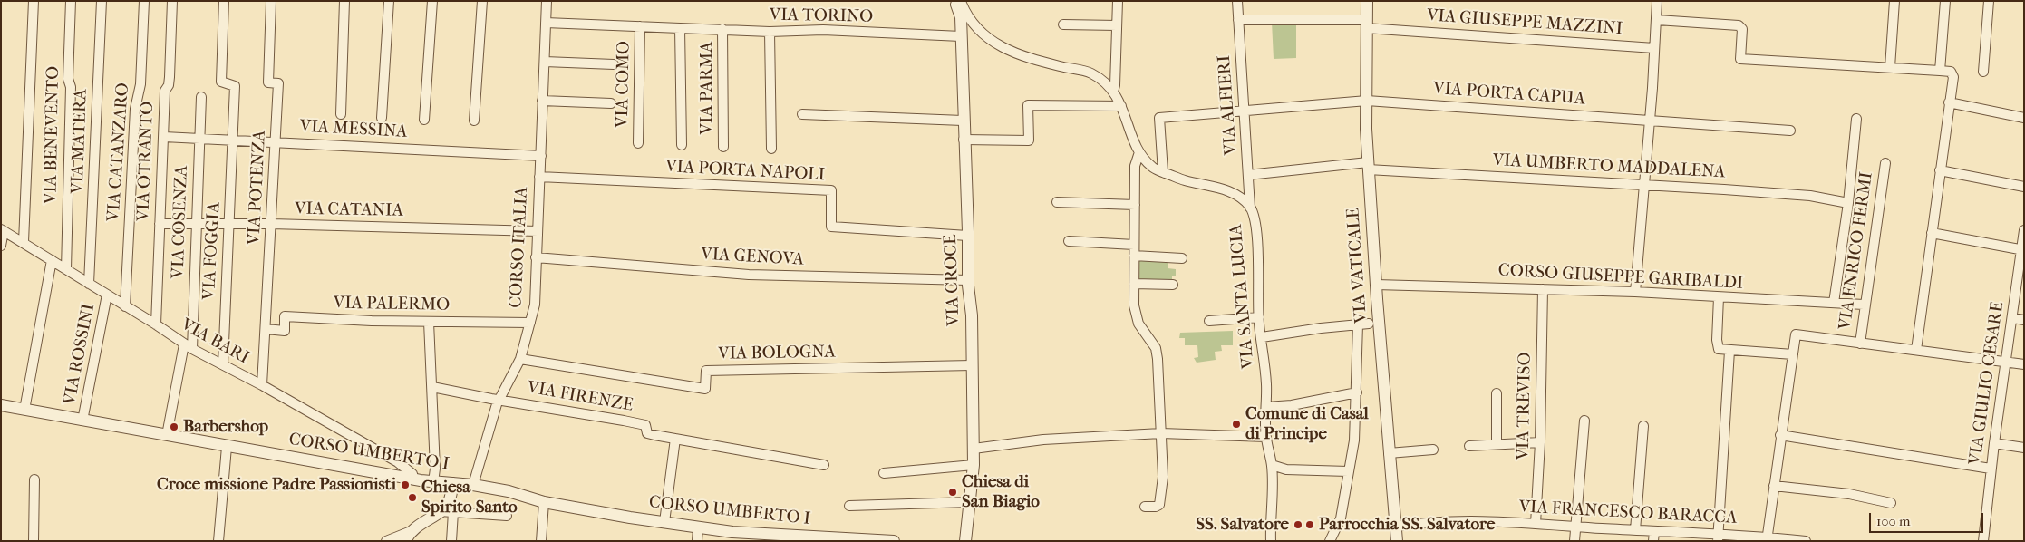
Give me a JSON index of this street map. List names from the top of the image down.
{
  "streets": {
    "street": [
      "VIA TORINO",
      "VIA GIUSEPPE MAZZINI",
      "VIA COMO",
      "VIA PARMA",
      "VIA PORTA CAPUA",
      "VIA ALFIERI",
      "VIA MESSINA",
      "VIA BENEVENTO",
      "VIA MATERA",
      "VIA CATANZARO",
      "VIA OTRANTO",
      "VIA UMBERTO MADDALENA",
      "VIA PORTA NAPOLI",
      "VIA POTENZA",
      "VIA CATANIA",
      "VIA COSENZA",
      "CORSO ITALIA",
      "VIA FOGGIA",
      "VIA ENRICO FERMI",
      "VIA GENOVA",
      "VIA VATICALE",
      "CORSO GIUSEPPE GARIBALDI",
      "VIA CROCE",
      "VIA SANTA LUCIA",
      "VIA PALERMO",
      "VIA BARI",
      "VIA BOLOGNA",
      "VIA ROSSINI",
      "VIA GIULIO CESARE",
      "VIA FIRENZE",
      "VIA TREVISO",
      "CORSO UMBERTO I",
      "VIA FRANCESCO BARACCA"
    ]
  },
  "crossings": [
    ["VIA TORINO", "VIA COMO"],
    ["VIA TORINO", "VIA PARMA"],
    ["VIA TORINO", "CORSO ITALIA"],
    ["VIA TORINO", "VIA CROCE"],
    ["VIA GIUSEPPE MAZZINI", "VIA ALFIERI"],
    ["VIA GIUSEPPE MAZZINI", "VIA VATICALE"],
    ["VIA PORTA CAPUA", "VIA ALFIERI"],
    ["VIA PORTA CAPUA", "VIA VATICALE"],
    ["VIA PORTA CAPUA", "VIA SANTA LUCIA"],
    ["VIA ALFIERI", "VIA UMBERTO MADDALENA"],
    ["VIA ALFIERI", "VIA SANTA LUCIA"],
    ["VIA MESSINA", "VIA OTRANTO"],
    ["VIA MESSINA", "VIA POTENZA"],
    ["VIA MESSINA", "VIA COSENZA"],
    ["VIA MESSINA", "CORSO ITALIA"],
    ["VIA MESSINA", "VIA FOGGIA"],
    ["VIA BENEVENTO", "VIA BARI"],
    ["VIA MATERA", "VIA BARI"],
    ["VIA CATANZARO", "VIA BARI"],
    ["VIA OTRANTO", "VIA CATANIA"],
    ["VIA OTRANTO", "VIA BARI"],
    ["VIA UMBERTO MADDALENA", "VIA VATICALE"],
    ["VIA PORTA NAPOLI", "CORSO ITALIA"],
    ["VIA PORTA NAPOLI", "VIA CROCE"],
    ["VIA POTENZA", "VIA CATANIA"],
    ["VIA POTENZA", "VIA PALERMO"],
    ["VIA POTENZA", "VIA BARI"],
    ["VIA CATANIA", "VIA COSENZA"],
    ["VIA CATANIA", "CORSO ITALIA"],
    ["VIA CATANIA", "VIA FOGGIA"],
    ["VIA COSENZA", "VIA BARI"],
    ["CORSO ITALIA", "VIA GENOVA"],
    ["CORSO ITALIA", "VIA PALERMO"],
    ["CORSO ITALIA", "VIA BOLOGNA"],
    ["CORSO ITALIA", "VIA FIRENZE"],
    ["CORSO ITALIA", "CORSO UMBERTO I"],
    ["VIA FOGGIA", "VIA BARI"],
    ["VIA ENRICO FERMI", "CORSO GIUSEPPE GARIBALDI"],
    ["VIA GENOVA", "VIA CROCE"],
    ["VIA VATICALE", "CORSO GIUSEPPE GARIBALDI"],
    ["VIA VATICALE", "VIA FRANCESCO BARACCA"],
    ["CORSO GIUSEPPE GARIBALDI", "VIA TREVISO"],
    ["VIA CROCE", "VIA SANTA LUCIA"],
    ["VIA CROCE", "VIA BOLOGNA"],
    ["VIA BARI", "VIA ROSSINI"],
    ["VIA BARI", "CORSO UMBERTO I"],
    ["VIA ROSSINI", "CORSO UMBERTO I"],
    ["VIA TREVISO", "VIA FRANCESCO BARACCA"]
  ],
  "places": [
    "Comune di Casal di Principe",
    "Barbershop",
    "Croce missione Padre Passionisti",
    "Chiesa di San Biagio",
    "Chiesa Spirito Santo",
    "SS. Salvatore",
    "Parrocchia SS. Salvatore"
  ],
  "scale_bar": "100 m"
}
